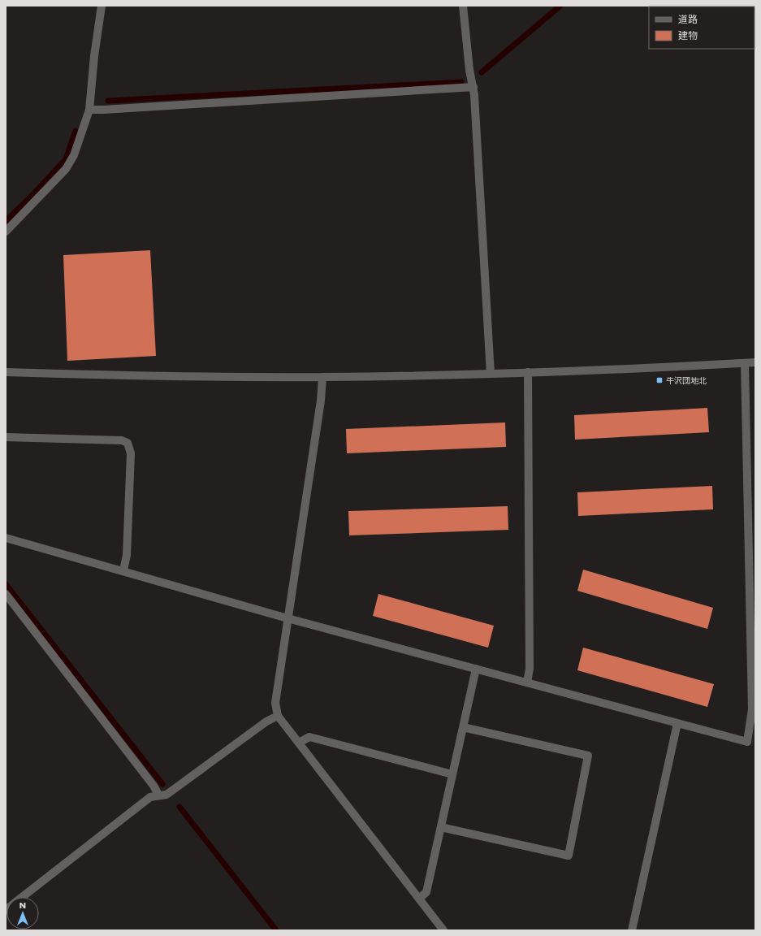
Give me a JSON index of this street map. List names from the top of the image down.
{
  "places": {
    "transit": ["牛沢団地北"]
  },
  "legend": ["道路", "建物"],
  "north": "top"
}
